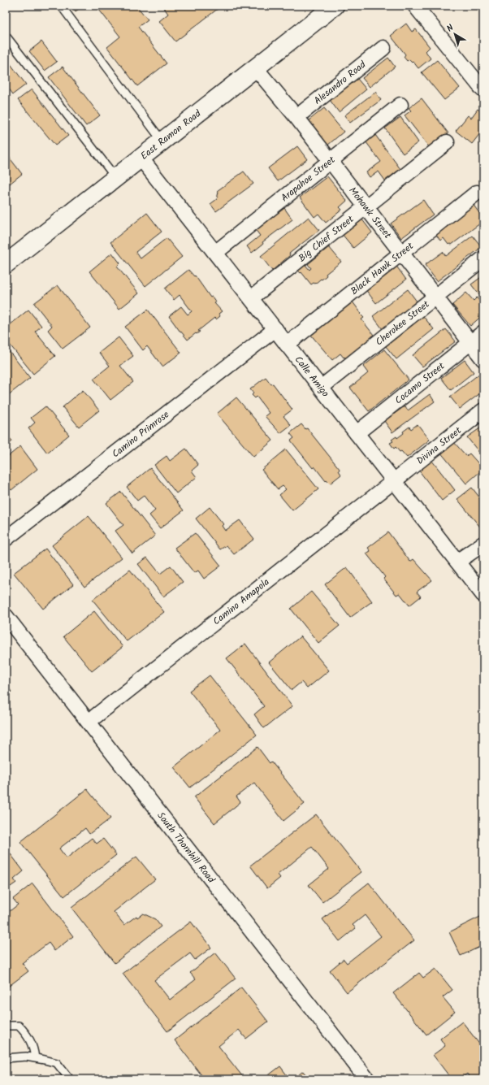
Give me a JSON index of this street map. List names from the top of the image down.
{
  "streets": {
    "main road": ["East Ramon Road"],
    "street": [
      "Alesandro Road",
      "Arapahoe Street",
      "Mohawk Street",
      "Big Chief Street",
      "Black Hawk Street",
      "Cherokee Street",
      "Calle Amigo",
      "Cocamo Street",
      "Camino Primrose",
      "Divina Street",
      "Camino Amapola",
      "South Thornhill Road"
    ]
  },
  "crossings": [
    ["Alesandro Road", "Mohawk Street"],
    ["East Ramon Road", "Mohawk Street"],
    ["East Ramon Road", "Calle Amigo"],
    ["Arapahoe Street", "Mohawk Street"],
    ["Arapahoe Street", "Calle Amigo"],
    ["Mohawk Street", "Big Chief Street"],
    ["Mohawk Street", "Black Hawk Street"],
    ["Mohawk Street", "Cherokee Street"],
    ["Mohawk Street", "Cocamo Street"],
    ["Big Chief Street", "Calle Amigo"],
    ["Black Hawk Street", "Calle Amigo"],
    ["Cherokee Street", "Calle Amigo"],
    ["Calle Amigo", "Cocamo Street"],
    ["Calle Amigo", "Camino Primrose"],
    ["Calle Amigo", "Divina Street"],
    ["Calle Amigo", "Camino Amapola"],
    ["Divina Street", "Camino Amapola"],
    ["Camino Amapola", "South Thornhill Road"]
  ],
  "north": "top left"
}
